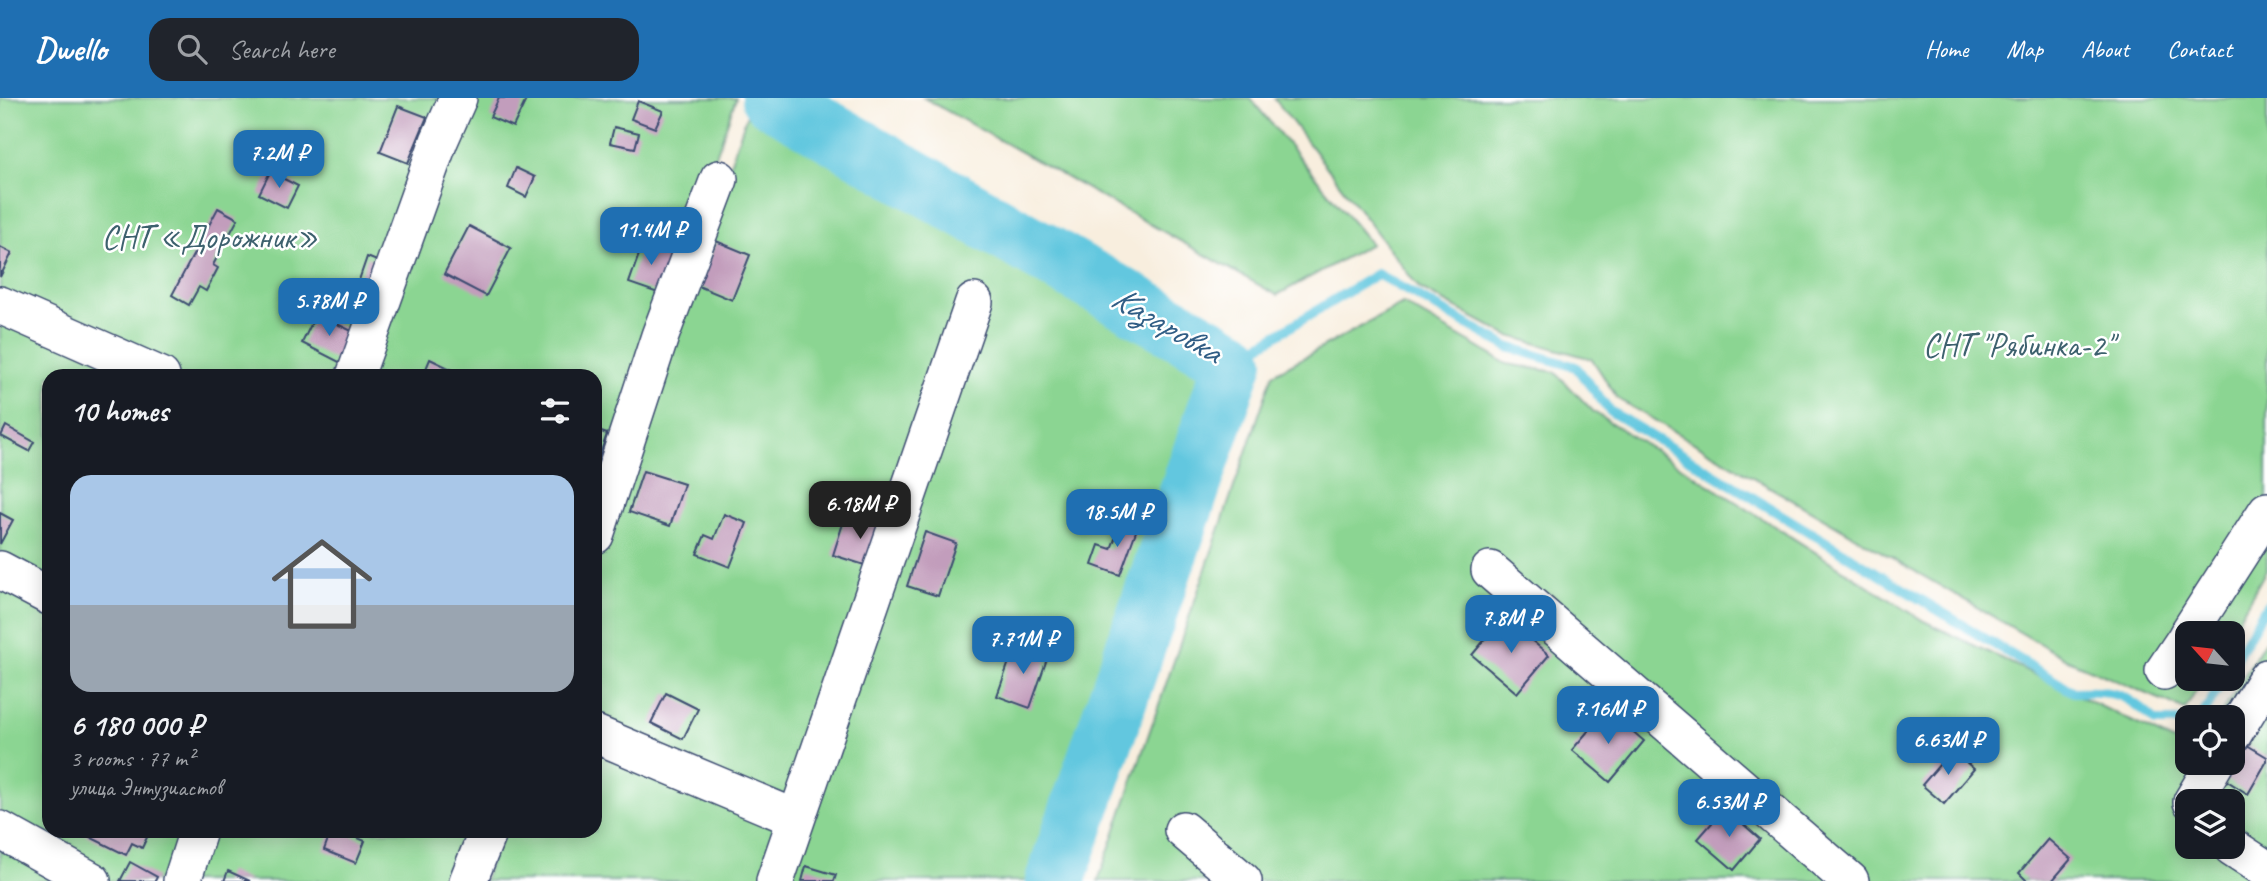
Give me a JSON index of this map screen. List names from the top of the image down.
{
  "water": ["Казаровка"],
  "parks": ["СНТ «Дорожник»", "СНТ \"Рябинка-2\""],
  "north": "top left",
  "page": {
    "header": "Dwello",
    "search": "Search here",
    "nav": [
      "Home",
      "Map",
      "About",
      "Contact"
    ],
    "price": [
      "7.2M ₽",
      "11.4M ₽",
      "5.78M ₽",
      "6.18M ₽",
      "18.5M ₽",
      "7.8M ₽",
      "7.71M ₽",
      "7.16M ₽",
      "6.63M ₽",
      "6.53M ₽"
    ],
    "heading": "10 homes",
    "list": [
      {
        "name": "6 180 000 ₽",
        "note": "3 rooms · 77 m² · улица Энтузиастов"
      }
    ]
  }
}
